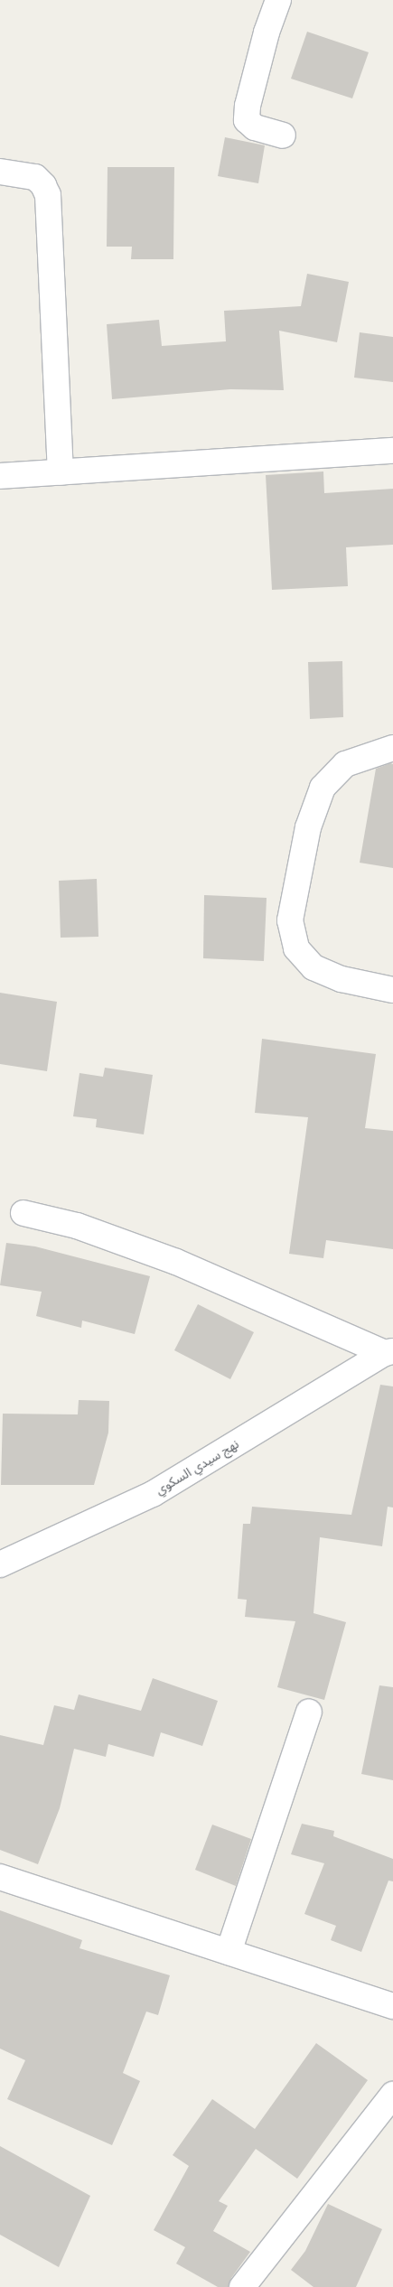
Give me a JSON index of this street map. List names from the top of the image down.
{
  "streets": {
    "street": ["نهج سيدي السكوي"]
  }
}
